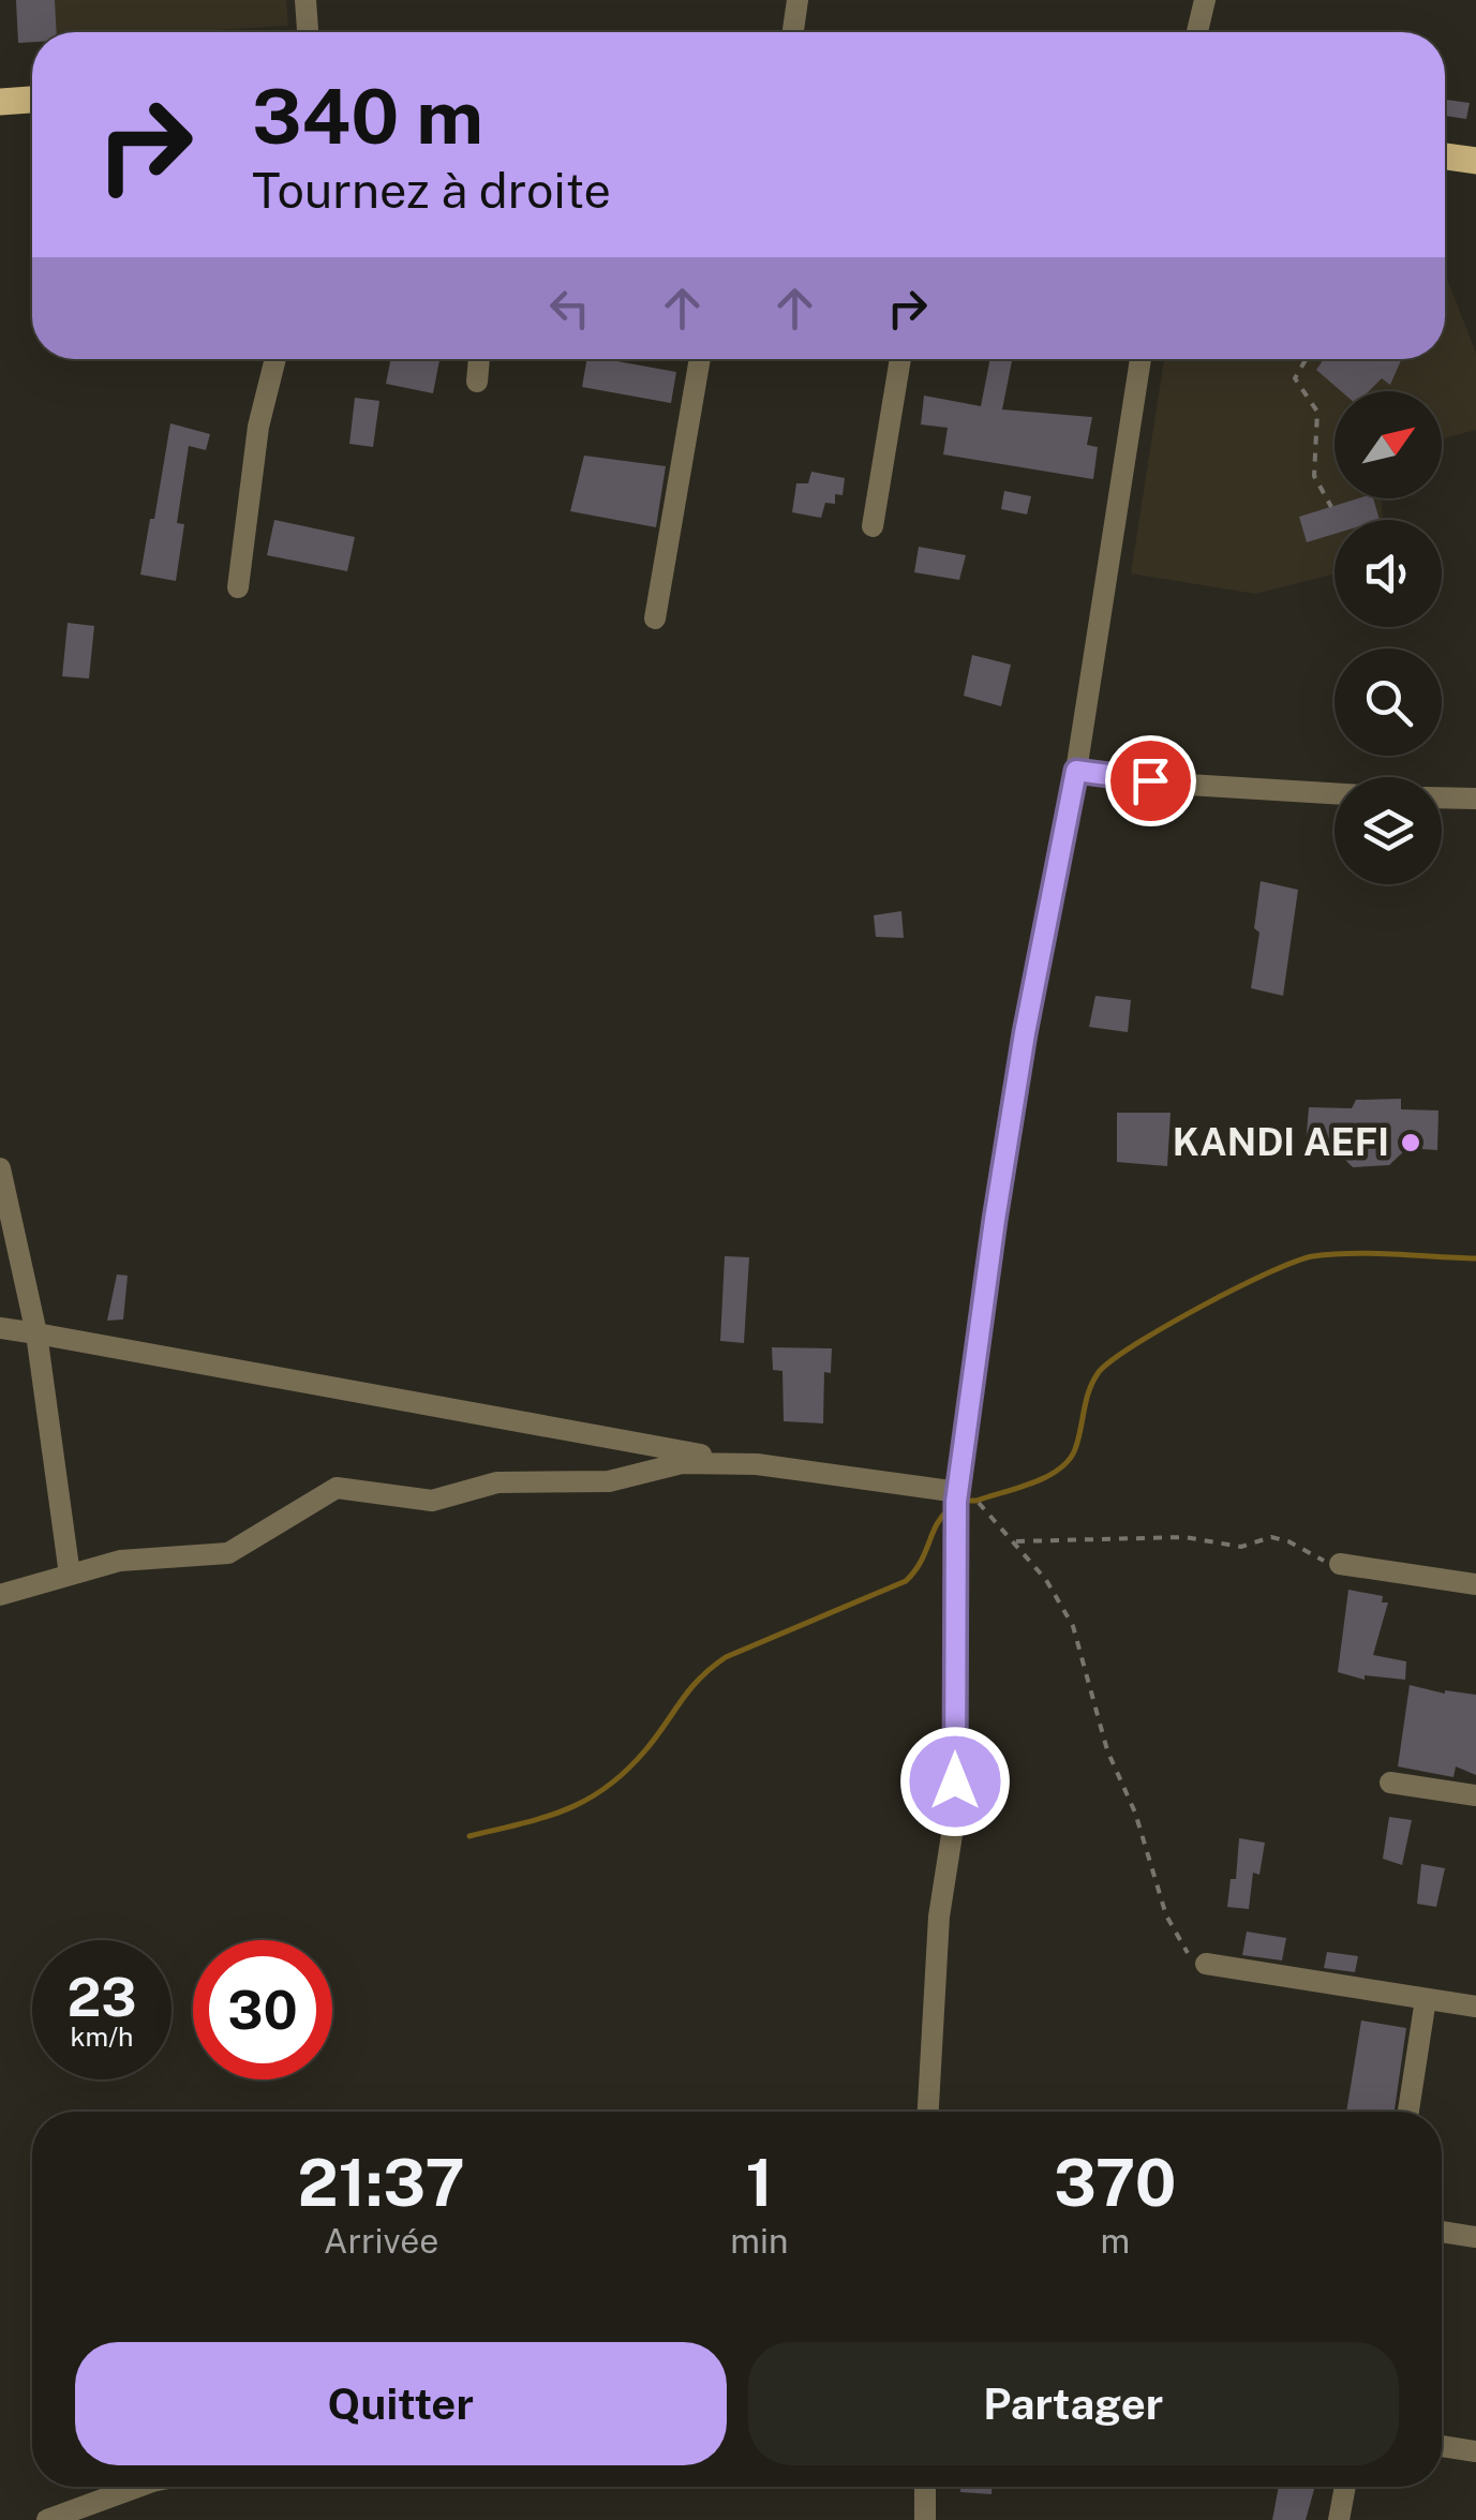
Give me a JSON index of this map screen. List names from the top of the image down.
{
  "places": ["KANDI AEFI"],
  "north": "top right",
  "page": {
    "turn": ["340 m", "Tournez à droite"],
    "speed": "23 km/h",
    "limit": "30",
    "eta": [
      "21:37",
      "Arrivée",
      "1",
      "min",
      "370",
      "m"
    ],
    "buttons": ["Quitter", "Partager"]
  }
}
